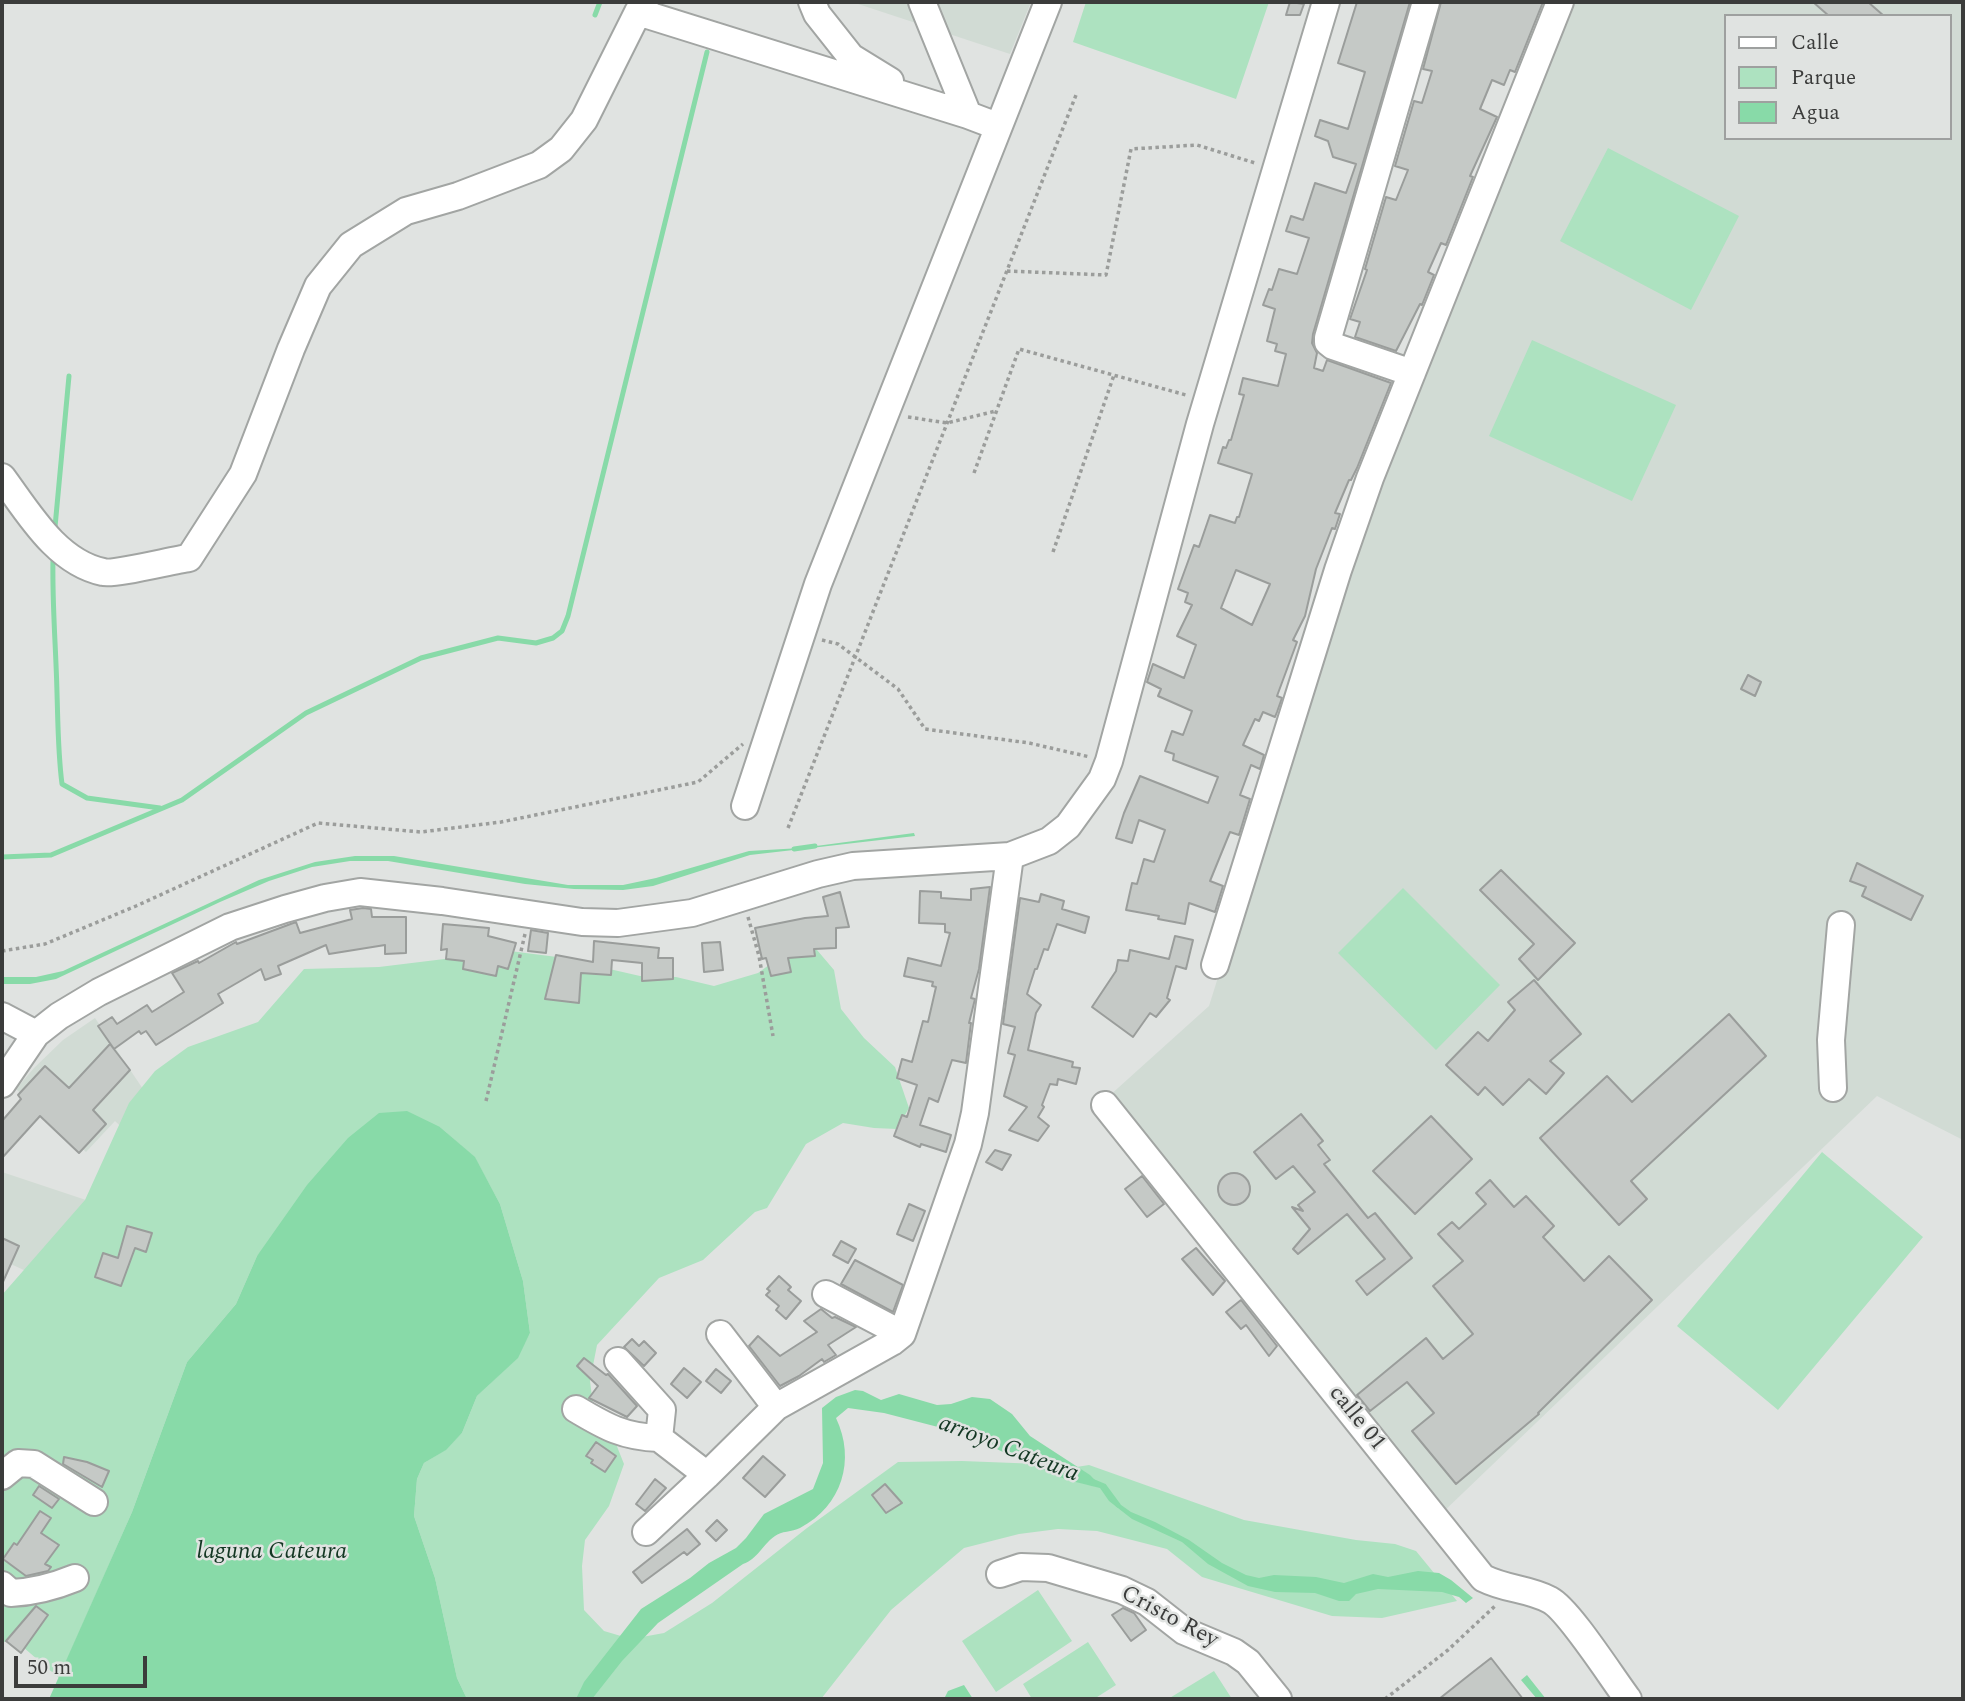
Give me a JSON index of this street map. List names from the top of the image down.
{
  "streets": {
    "street": ["calle 01", "Cristo Rey"]
  },
  "water": ["arroyo Cateura", "laguna Cateura"],
  "legend": ["Calle", "Parque", "Agua"],
  "scale_bar": "50 m"
}
